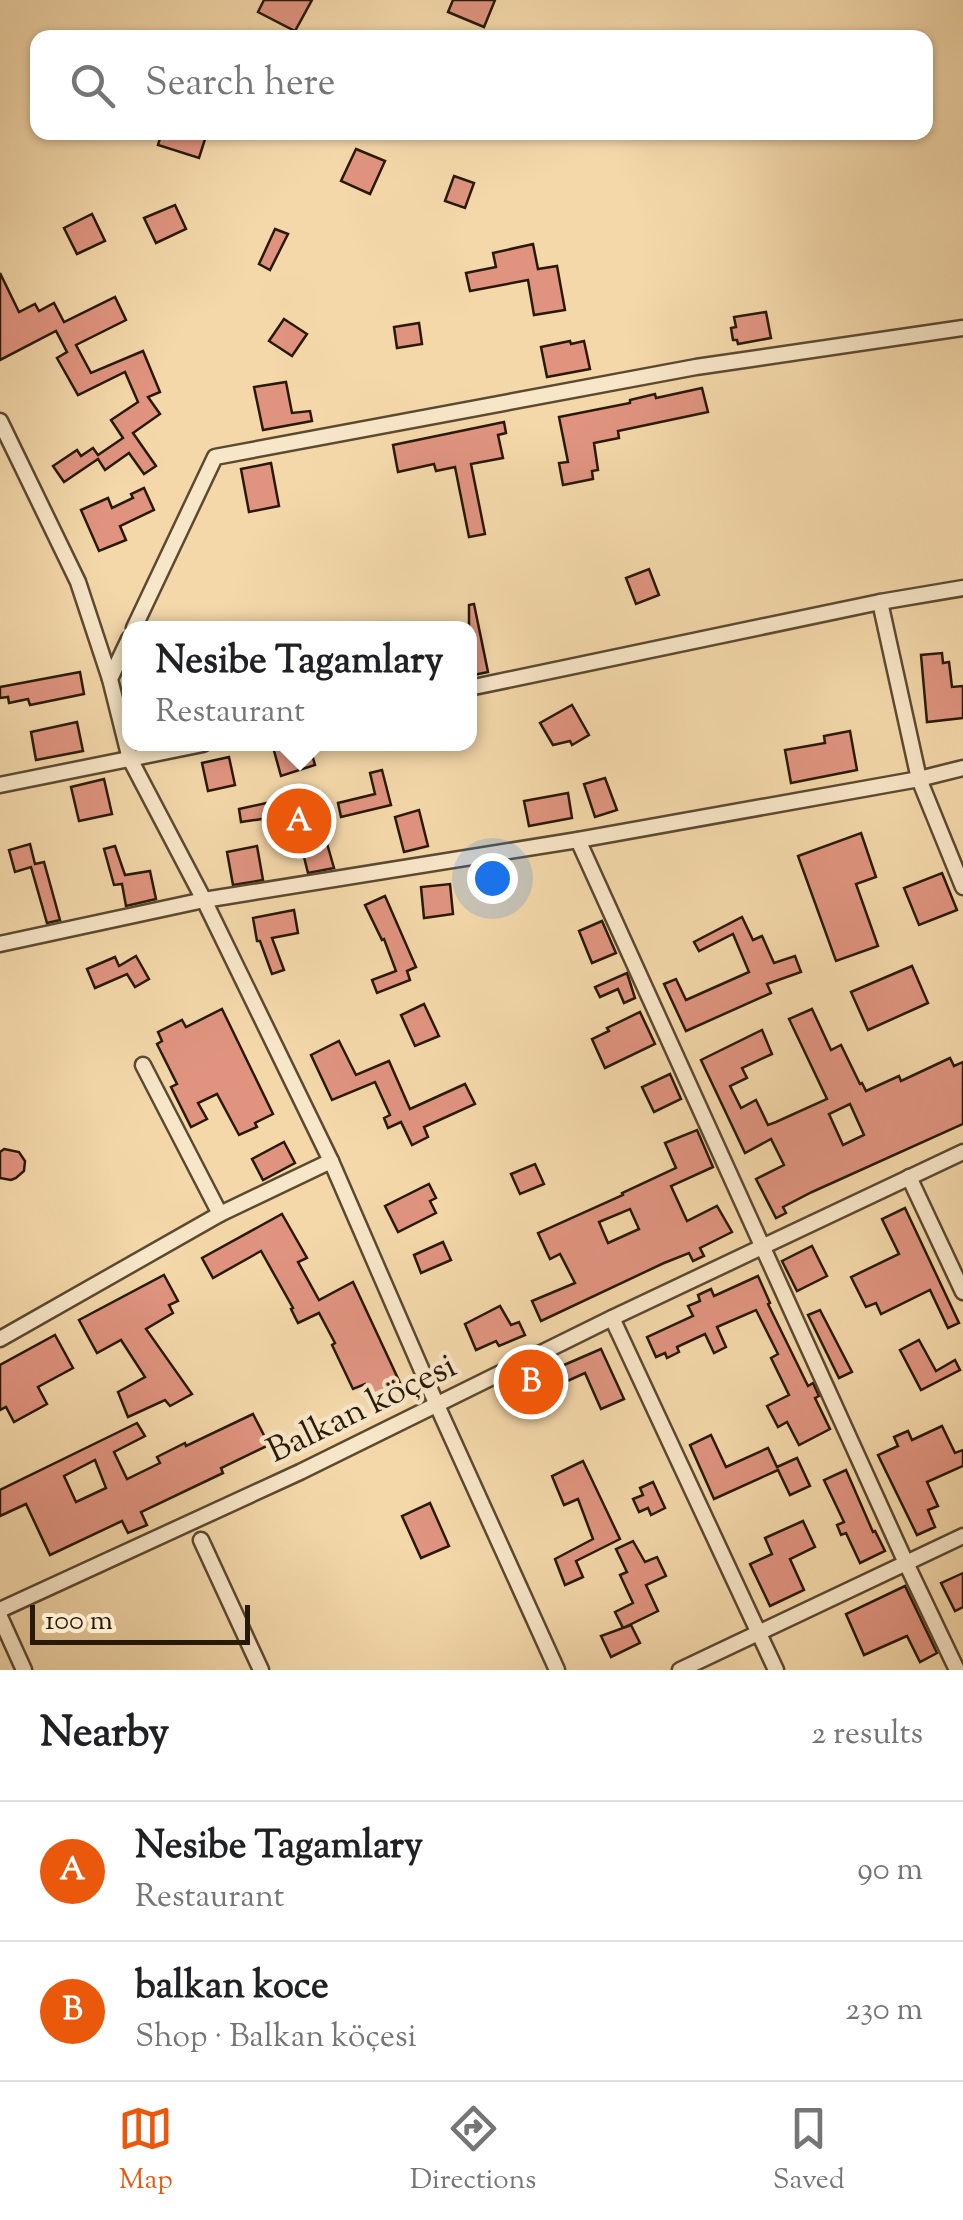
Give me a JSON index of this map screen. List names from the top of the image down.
{
  "streets": {
    "street": ["Balkan köçesi"]
  },
  "scale_bar": "100 m",
  "page": {
    "search": "Search here",
    "popup": ["Nesibe Tagamlary", "Restaurant"],
    "pins": ["A", "B"],
    "scale": "100 m",
    "heading": ["Nearby", "2 results"],
    "list": [
      {
        "mark": "A",
        "name": "Nesibe Tagamlary",
        "note": "Restaurant",
        "value": "90 m"
      },
      {
        "mark": "B",
        "name": "balkan koce",
        "note": "Shop · Balkan köçesi",
        "value": "230 m"
      }
    ],
    "nav": ["Map", "Directions", "Saved"]
  }
}
